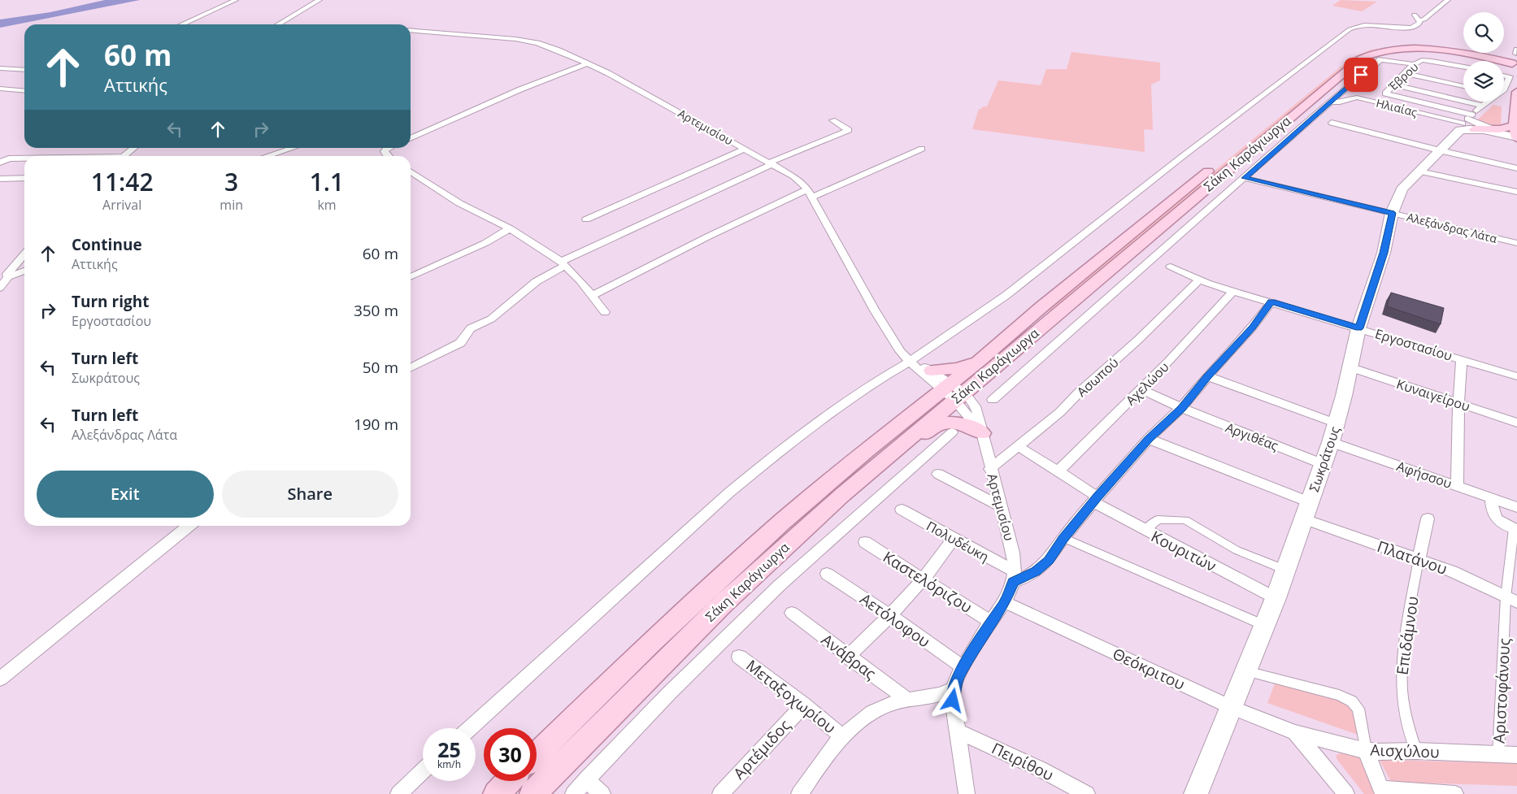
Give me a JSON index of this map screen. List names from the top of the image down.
{
  "streets": {
    "main road": ["Σάκη Καράγιωργα", "Σωκράτους"],
    "street": [
      "Έβρου",
      "Ηλιαίας",
      "Αρτεμισίου",
      "Αλεξάνδρας Λάτα",
      "Εργοστασίου",
      "Ασωπού",
      "Αχελώου",
      "Κυναιγείρου",
      "Αργιθέας",
      "Αφήσσου",
      "Πολυδέυκη",
      "Κουριτών",
      "Πλατάνου",
      "Καστελόριζου",
      "Αετόλοφου",
      "Επιδάμνου",
      "Ανάβρας",
      "Θεόκριτου",
      "Αριστοφάνους",
      "Μεταξοχωρίου",
      "Αρτέμιδος",
      "Αισχύλου",
      "Πειρίθου"
    ]
  },
  "crossings": [
    ["Έβρου", "Ηλιαίας"],
    ["Έβρου", "Σωκράτους"],
    ["Ηλιαίας", "Σωκράτους"],
    ["Αρτεμισίου", "Σάκη Καράγιωργα"],
    ["Αρτεμισίου", "Ασωπού"],
    ["Αρτεμισίου", "Πολυδέυκη"],
    ["Αλεξάνδρας Λάτα", "Σωκράτους"],
    ["Εργοστασίου", "Ασωπού"],
    ["Εργοστασίου", "Αχελώου"],
    ["Εργοστασίου", "Σωκράτους"],
    ["Ασωπού", "Κουριτών"],
    ["Αχελώου", "Αργιθέας"],
    ["Αχελώου", "Κουριτών"],
    ["Κυναιγείρου", "Σωκράτους"],
    ["Αργιθέας", "Σωκράτους"],
    ["Σωκράτους", "Αφήσσου"],
    ["Σωκράτους", "Κουριτών"],
    ["Σωκράτους", "Πλατάνου"],
    ["Σωκράτους", "Θεόκριτου"],
    ["Πλατάνου", "Επιδάμνου"],
    ["Πλατάνου", "Αριστοφάνους"],
    ["Επιδάμνου", "Αισχύλου"],
    ["Θεόκριτου", "Αισχύλου"],
    ["Αριστοφάνους", "Αισχύλου"],
    ["Μεταξοχωρίου", "Αρτέμιδος"]
  ],
  "page": {
    "turn": ["60 m", "Αττικής"],
    "eta": [
      "11:42",
      "Arrival",
      "3",
      "min",
      "1.1",
      "km"
    ],
    "list": [
      {
        "name": "Continue",
        "note": "Αττικής",
        "value": "60 m"
      },
      {
        "name": "Turn right",
        "note": "Εργοστασίου",
        "value": "350 m"
      },
      {
        "name": "Turn left",
        "note": "Σωκράτους",
        "value": "50 m"
      },
      {
        "name": "Turn left",
        "note": "Αλεξάνδρας Λάτα",
        "value": "190 m"
      }
    ],
    "buttons": ["Exit", "Share"],
    "speed": "25 km/h",
    "limit": "30"
  }
}
